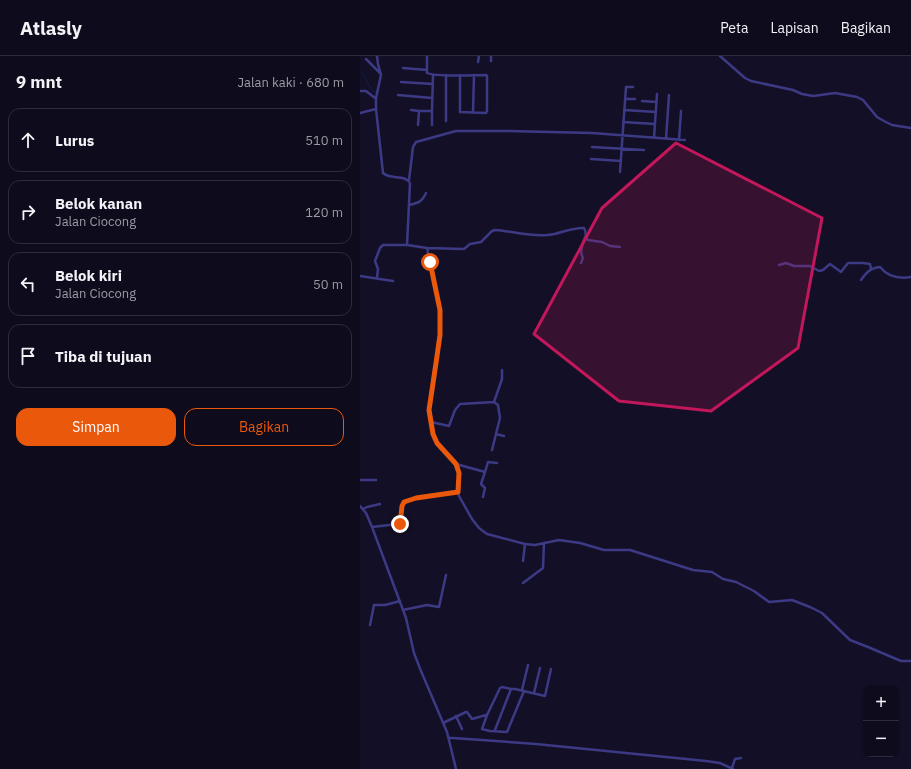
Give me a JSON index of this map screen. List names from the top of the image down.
{
  "page": {
    "header": "Atlasly",
    "nav": ["Peta", "Lapisan", "Bagikan"],
    "heading": ["9 mnt", "Jalan kaki · 680 m"],
    "list": [
      ["Lurus", "510 m"],
      ["Belok kanan", "Jalan Ciocong", "120 m"],
      ["Belok kiri", "Jalan Ciocong", "50 m"],
      "Tiba di tujuan"
    ],
    "buttons": ["Simpan", "Bagikan"],
    "map_buttons": ["+", "−"]
  }
}
